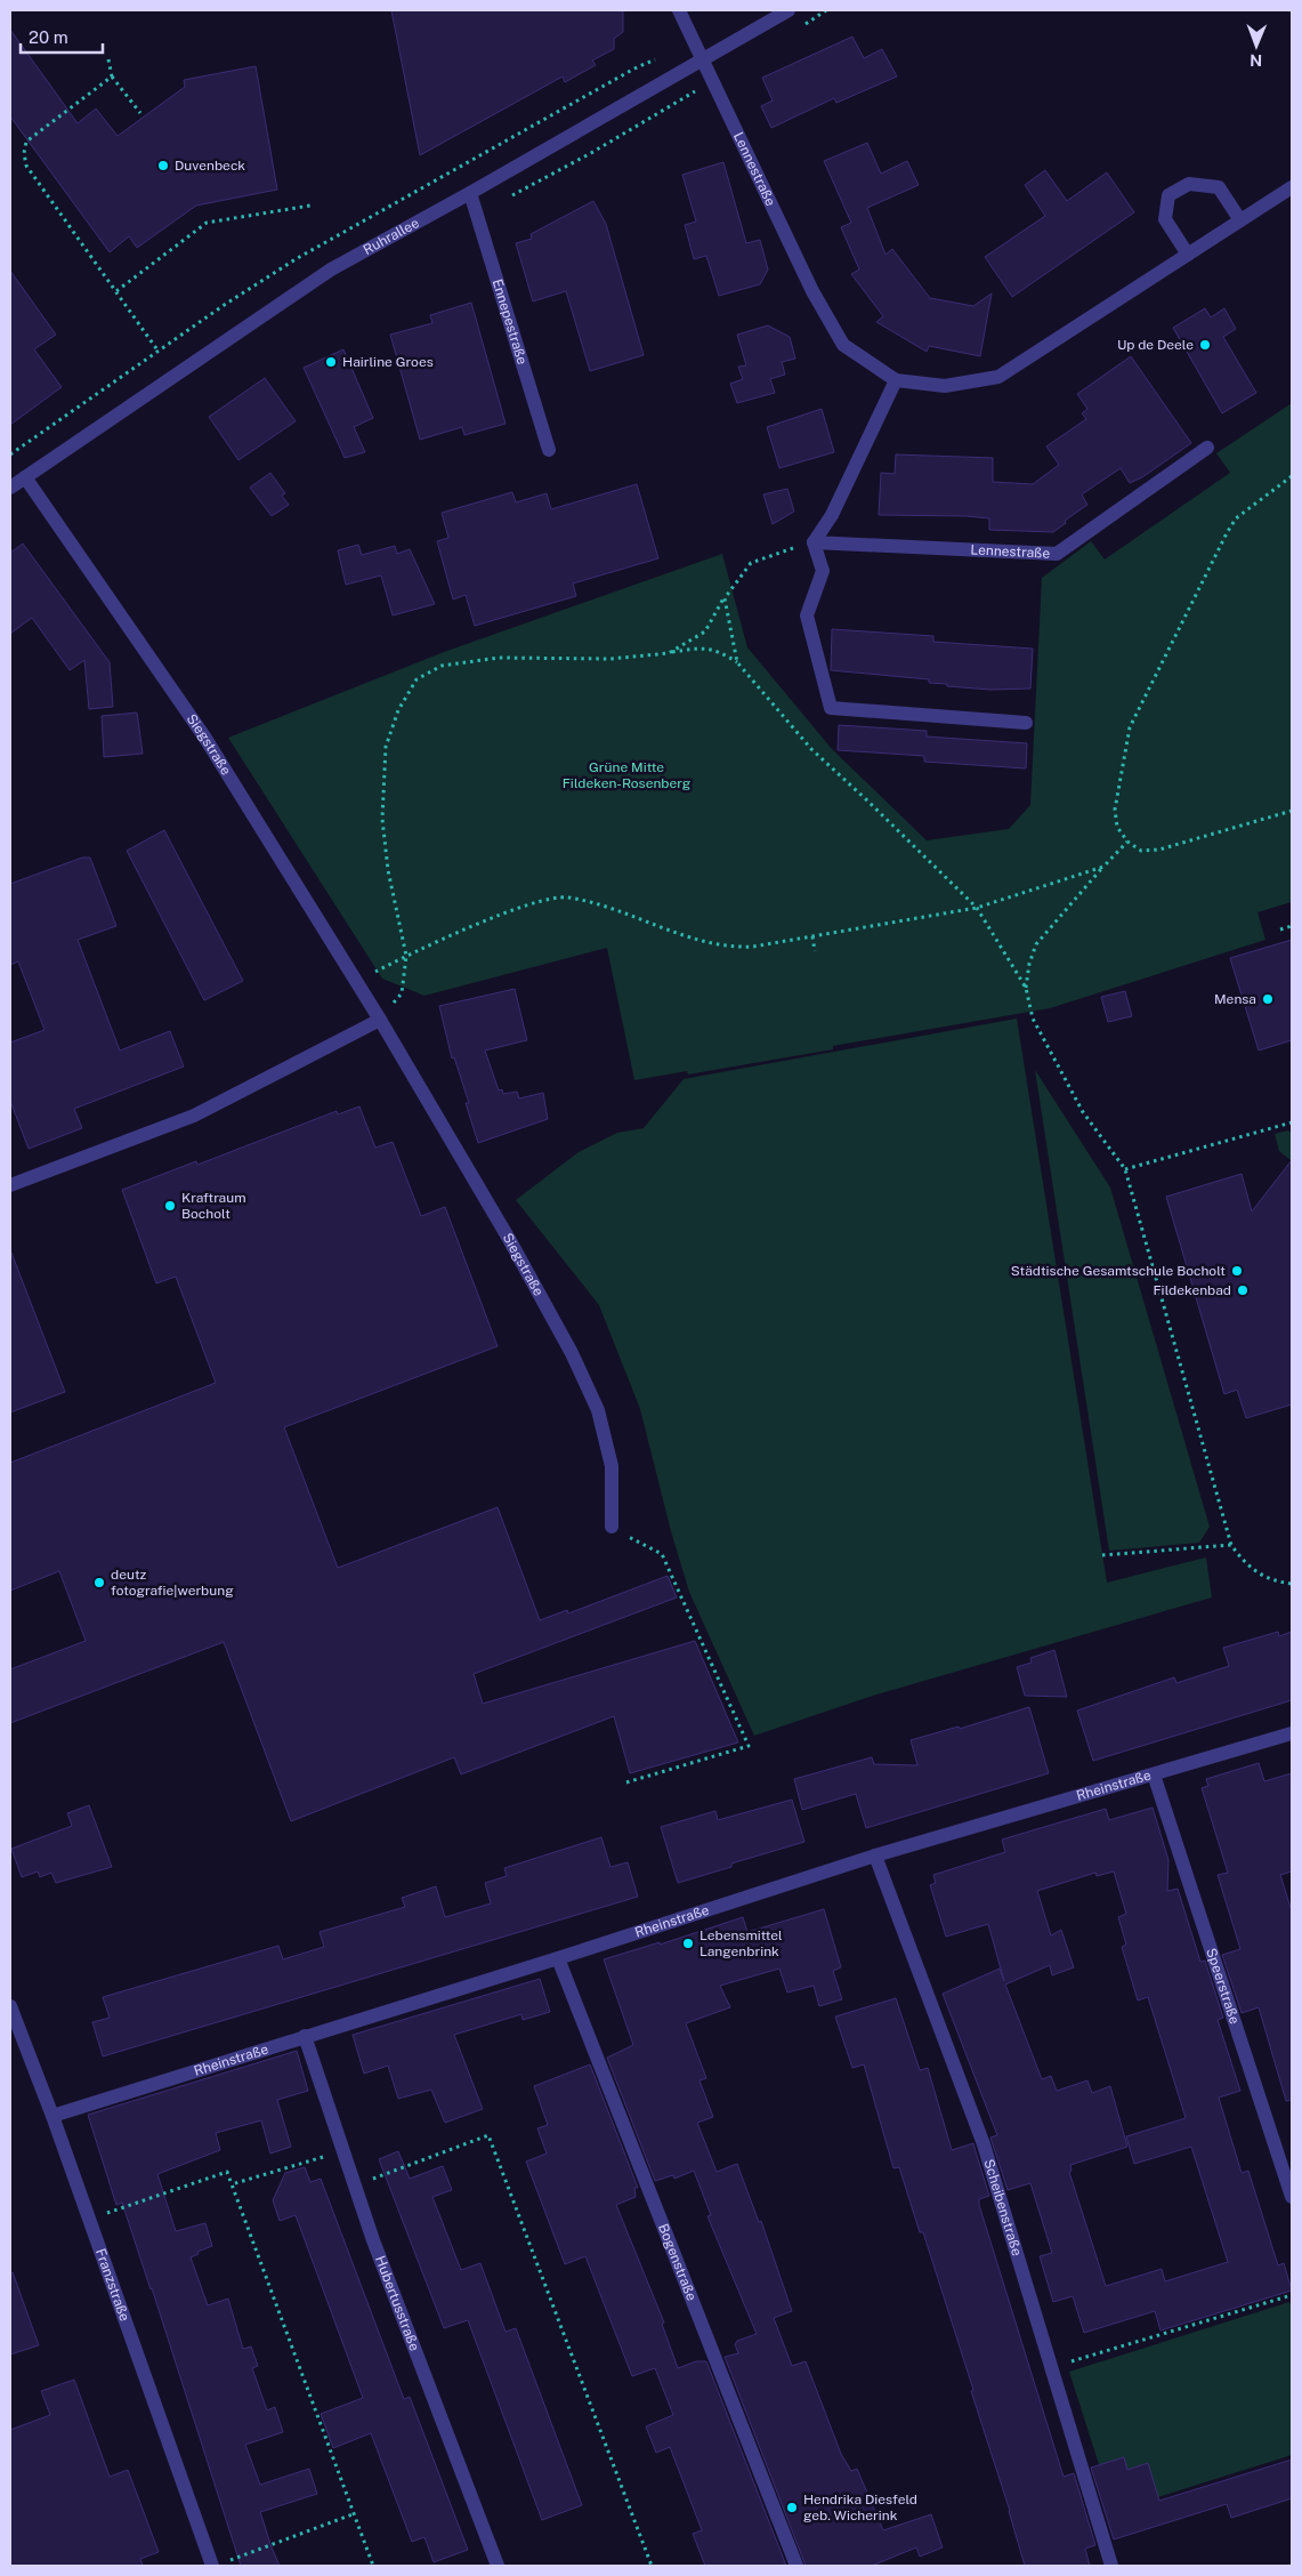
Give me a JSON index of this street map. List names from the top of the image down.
{
  "streets": {
    "street": [
      "Lennestraße",
      "Ruhrallee",
      "Ennepestraße",
      "Siegstraße",
      "Rheinstraße",
      "Speerstraße",
      "Scheibenstraße",
      "Bogenstraße",
      "Franzstraße",
      "Hubertusstraße"
    ]
  },
  "crossings": [
    ["Lennestraße", "Ruhrallee"],
    ["Ruhrallee", "Ennepestraße"],
    ["Ruhrallee", "Siegstraße"],
    ["Rheinstraße", "Speerstraße"],
    ["Rheinstraße", "Scheibenstraße"],
    ["Rheinstraße", "Bogenstraße"],
    ["Rheinstraße", "Franzstraße"],
    ["Rheinstraße", "Hubertusstraße"]
  ],
  "parks": ["Grüne Mitte Fildeken-Rosenberg"],
  "places": [
    "Duvenbeck",
    "Up de Deele",
    "Hairline Groes",
    "Mensa",
    "Kraftraum Bocholt",
    "Städtische Gesamtschule Bocholt",
    "Fildekenbad",
    "deutz fotografie|werbung",
    "Lebensmittel Langenbrink",
    "Hendrika Diesfeld geb. Wicherink"
  ],
  "scale_bar": "20 m",
  "north": "bottom"
}
